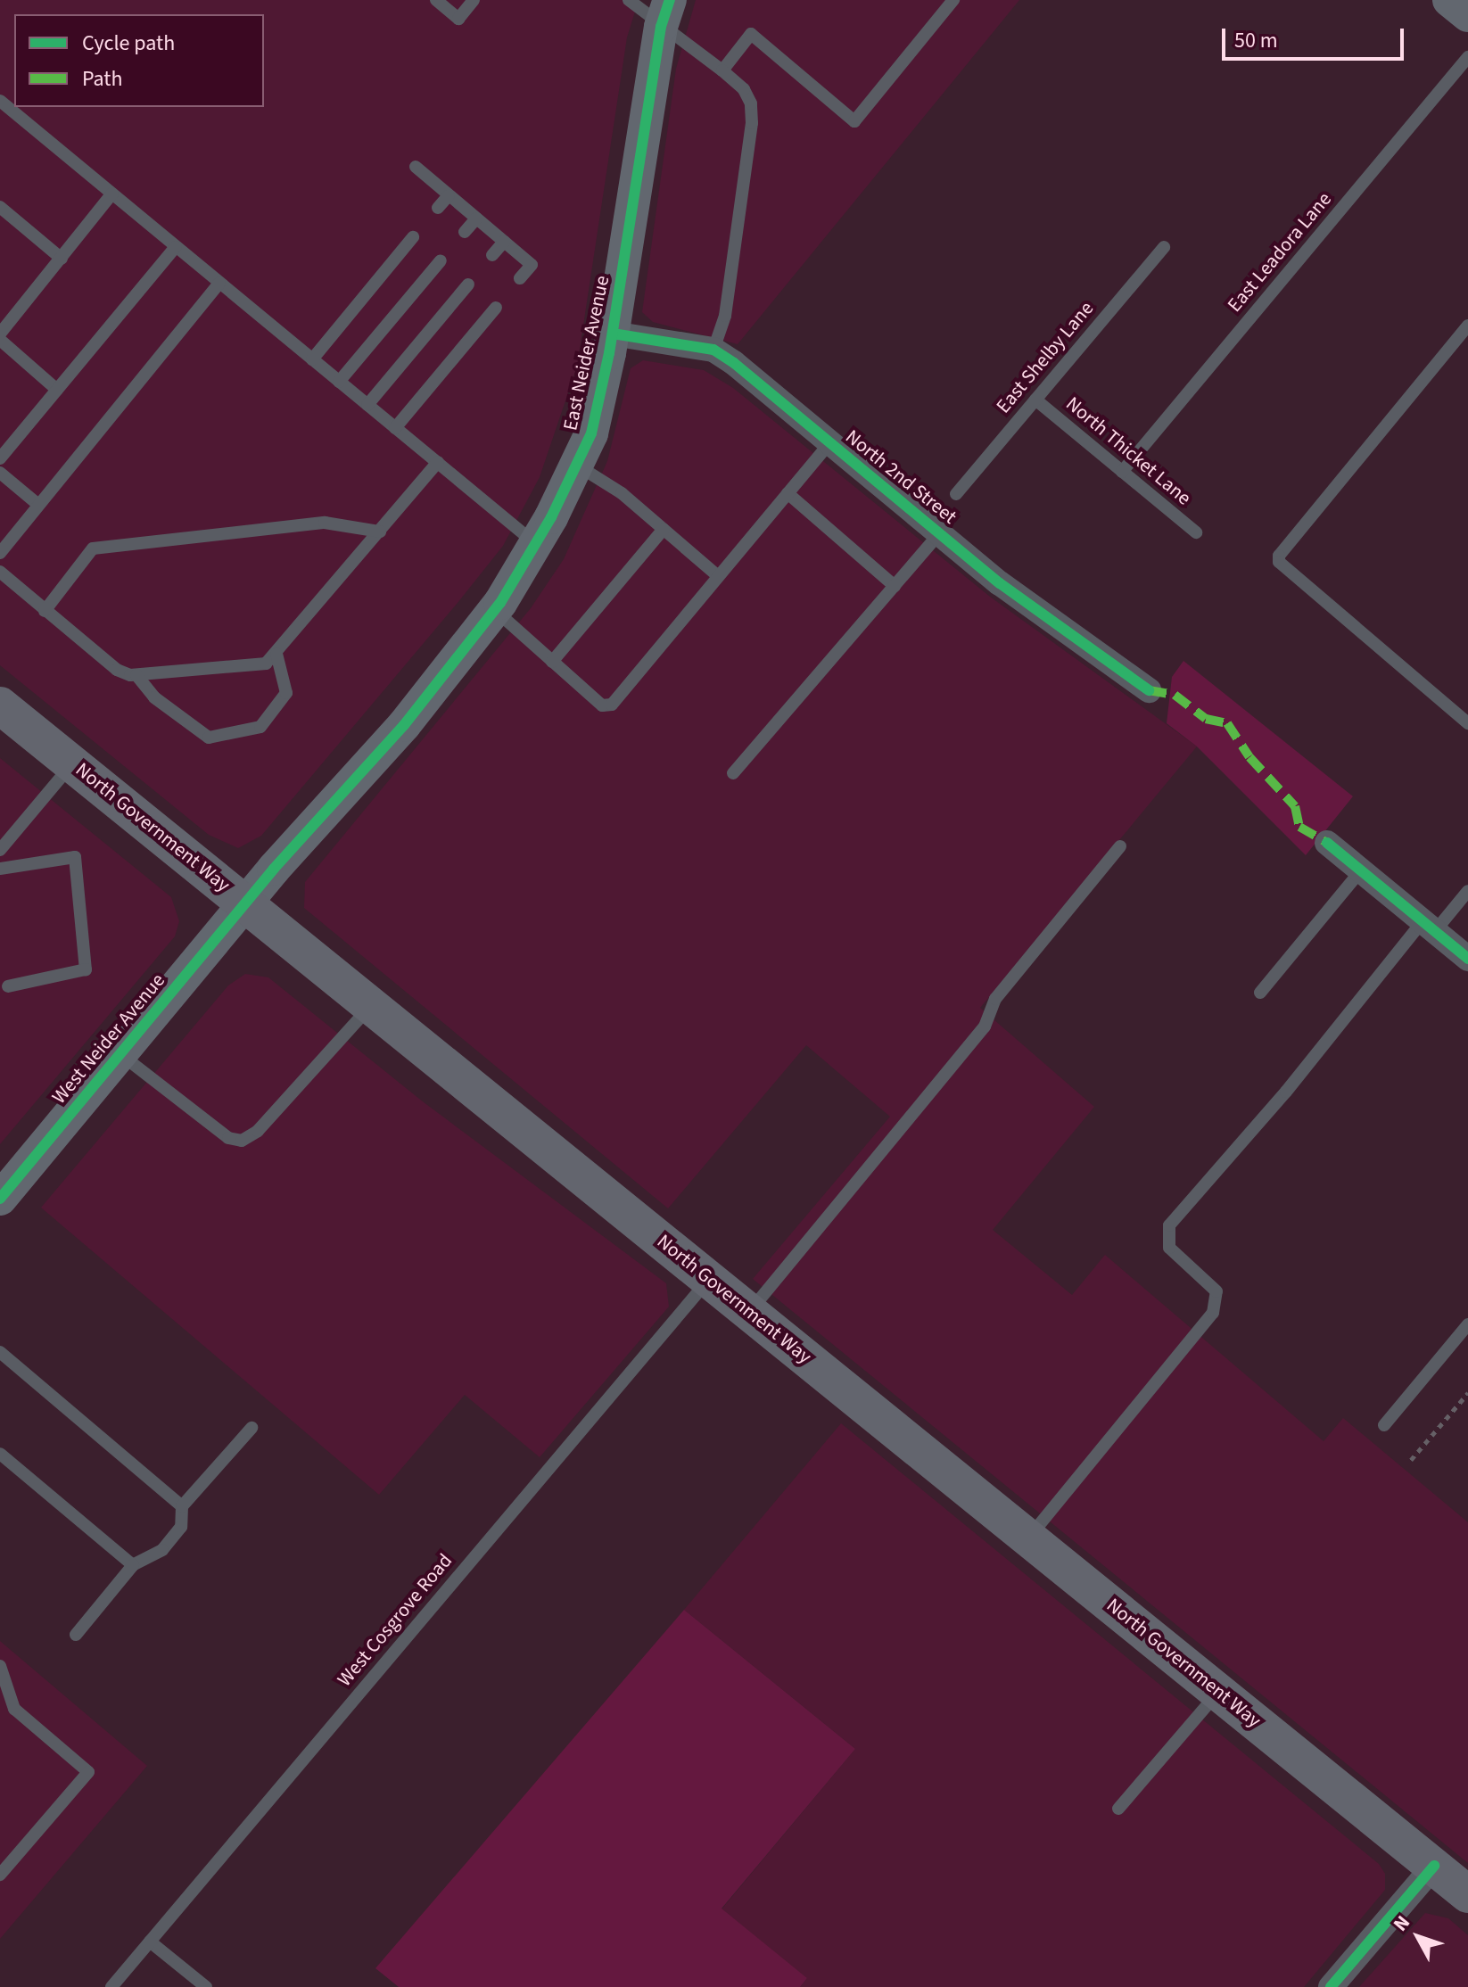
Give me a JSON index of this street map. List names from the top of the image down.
{
  "streets": {
    "main road": ["East Neider Avenue", "North Government Way", "West Neider Avenue"],
    "street": ["North 2nd Street"],
    "lane": [
      "East Leadora Lane",
      "East Shelby Lane",
      "North Thicket Lane",
      "West Cosgrove Road"
    ]
  },
  "crossings": [
    ["East Leadora Lane", "North Thicket Lane"],
    ["East Neider Avenue", "North 2nd Street"],
    ["East Neider Avenue", "North Government Way"],
    ["East Neider Avenue", "West Neider Avenue"],
    ["East Shelby Lane", "North Thicket Lane"],
    ["North Government Way", "West Neider Avenue"],
    ["North Government Way", "West Cosgrove Road"]
  ],
  "legend": ["Cycle path", "Path"],
  "scale_bar": "50 m",
  "north": "top left"
}
